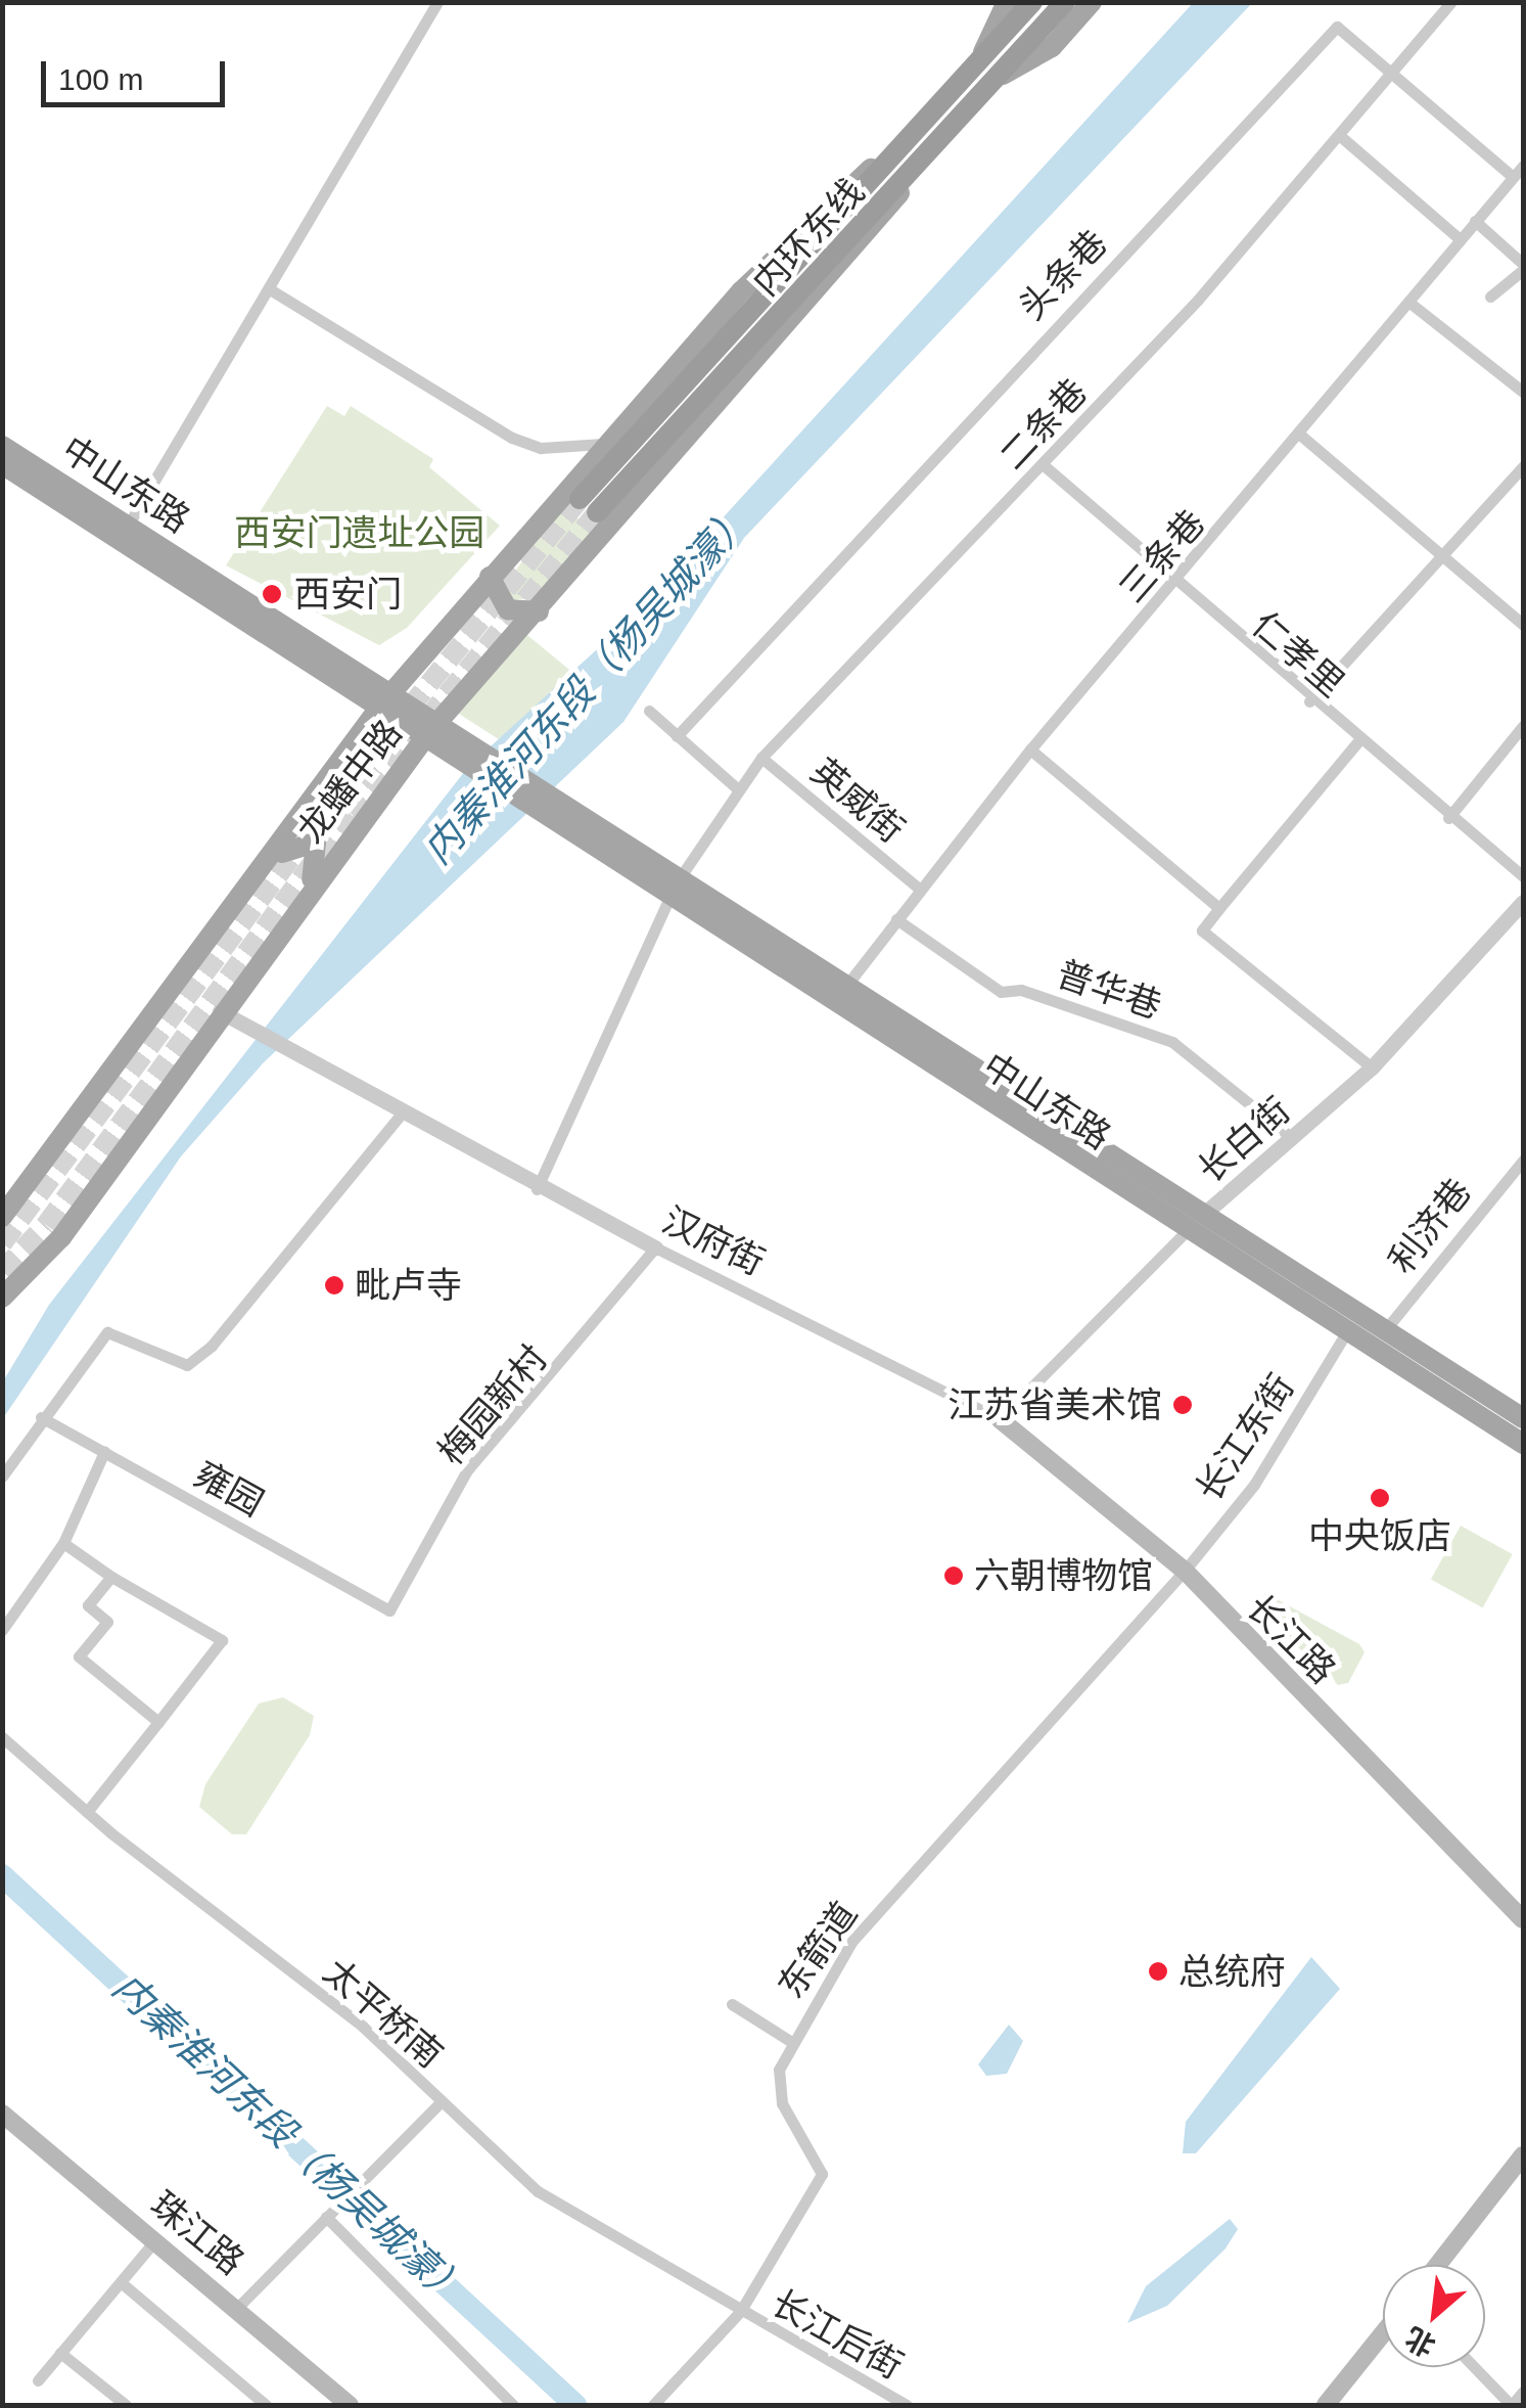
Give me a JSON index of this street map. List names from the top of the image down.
{
  "streets": {
    "highway": ["内环东线"],
    "main road": [
      "中山东路",
      "龙蟠中路",
      "长江路",
      "珠江路"
    ],
    "street": [
      "头条巷",
      "二条巷",
      "三条巷",
      "仁孝里",
      "英威街",
      "普华巷",
      "长白街",
      "利济巷",
      "汉府街",
      "梅园新村",
      "长江东街",
      "雍园",
      "东箭道",
      "太平桥南",
      "长江后街"
    ]
  },
  "crossings": [
    ["内环东线", "龙蟠中路"],
    ["头条巷", "二条巷"],
    ["头条巷", "三条巷"],
    ["二条巷", "中山东路"],
    ["二条巷", "仁孝里"],
    ["二条巷", "英威街"],
    ["中山东路", "三条巷"],
    ["中山东路", "龙蟠中路"],
    ["中山东路", "长白街"],
    ["中山东路", "利济巷"],
    ["中山东路", "长江东街"],
    ["三条巷", "仁孝里"],
    ["三条巷", "英威街"],
    ["三条巷", "普华巷"],
    ["龙蟠中路", "汉府街"],
    ["普华巷", "长白街"],
    ["长白街", "汉府街"],
    ["长白街", "长江路"],
    ["汉府街", "梅园新村"],
    ["汉府街", "长江路"],
    ["梅园新村", "雍园"],
    ["长江东街", "长江路"],
    ["长江东街", "东箭道"],
    ["长江路", "东箭道"],
    ["东箭道", "太平桥南"],
    ["东箭道", "长江后街"],
    ["太平桥南", "长江后街"]
  ],
  "water": ["内秦淮河东段（杨吴城濠）"],
  "parks": ["西安门遗址公园"],
  "places": [
    "西安门",
    "毗卢寺",
    "江苏省美术馆",
    "中央饭店",
    "六朝博物馆",
    "总统府"
  ],
  "scale_bar": "100 m",
  "north": "bottom left"
}
